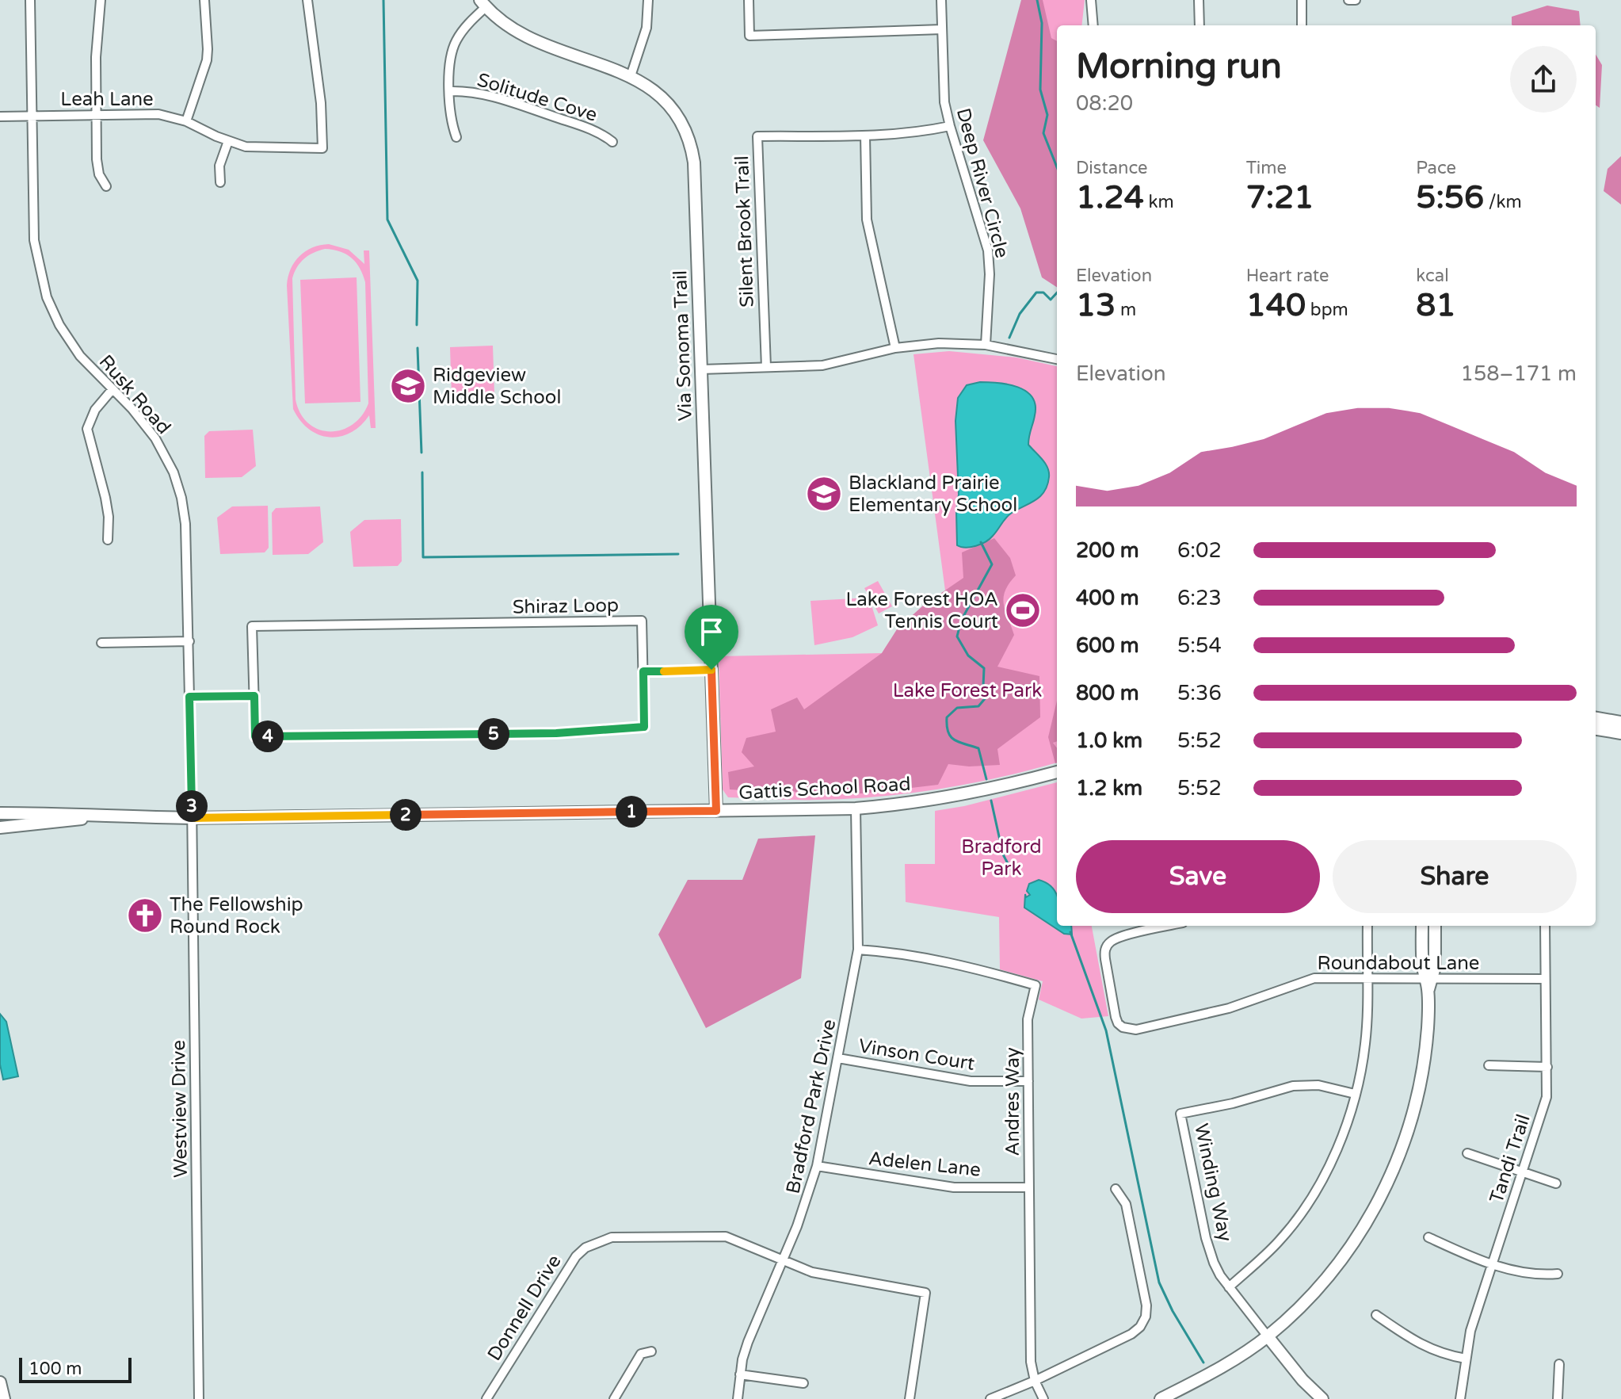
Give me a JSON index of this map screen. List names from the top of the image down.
{
  "streets": {
    "street": [
      "Solitude Cove",
      "Leah Lane",
      "Deep River Circle",
      "Silent Brook Trail",
      "Via Sonoma Trail",
      "Rusk Road",
      "Shiraz Loop",
      "Gattis School Road",
      "Roundabout Lane",
      "Vinson Court",
      "Andres Way",
      "Bradford Park Drive",
      "Westview Drive",
      "Tandi Trail",
      "Adelen Lane",
      "Winding Way",
      "Donnell Drive"
    ]
  },
  "crossings": [
    ["Leah Lane", "Rusk Road"],
    ["Deep River Circle", "Silent Brook Trail"],
    ["Via Sonoma Trail", "Gattis School Road"],
    ["Rusk Road", "Gattis School Road"],
    ["Rusk Road", "Westview Drive"],
    ["Gattis School Road", "Bradford Park Drive"],
    ["Gattis School Road", "Westview Drive"],
    ["Roundabout Lane", "Tandi Trail"],
    ["Vinson Court", "Andres Way"],
    ["Vinson Court", "Bradford Park Drive"],
    ["Andres Way", "Bradford Park Drive"],
    ["Andres Way", "Adelen Lane"],
    ["Bradford Park Drive", "Adelen Lane"],
    ["Bradford Park Drive", "Donnell Drive"]
  ],
  "parks": ["Lake Forest Park", "Bradford Park"],
  "places": {
    "school or university": ["Ridgeview Middle School", "Blackland Prairie Elementary School"],
    "sports": ["Lake Forest HOA Tennis Court"],
    "church": ["The Fellowship Round Rock"]
  },
  "scale_bar": "100 m",
  "page": {
    "heading": ["Morning run", "08:20"],
    "stats": [
      ["Distance", "1.24 km"],
      ["Time", "7:21"],
      ["Pace", "5:56 /km"],
      ["Elevation", "13 m"],
      ["Heart rate", "140 bpm"],
      ["kcal", "81"]
    ],
    "chart": ["Elevation", "158–171 m"],
    "list": [
      {
        "name": "200 m",
        "note": "6:02"
      },
      {
        "name": "400 m",
        "note": "6:23"
      },
      {
        "name": "600 m",
        "note": "5:54"
      },
      {
        "name": "800 m",
        "note": "5:36"
      },
      {
        "name": "1.0 km",
        "note": "5:52"
      },
      {
        "name": "1.2 km",
        "note": "5:52"
      }
    ],
    "pins": [
      "5",
      "4",
      "3",
      "1",
      "2"
    ],
    "buttons": ["Save", "Share"],
    "scale": "100 m"
  }
}
